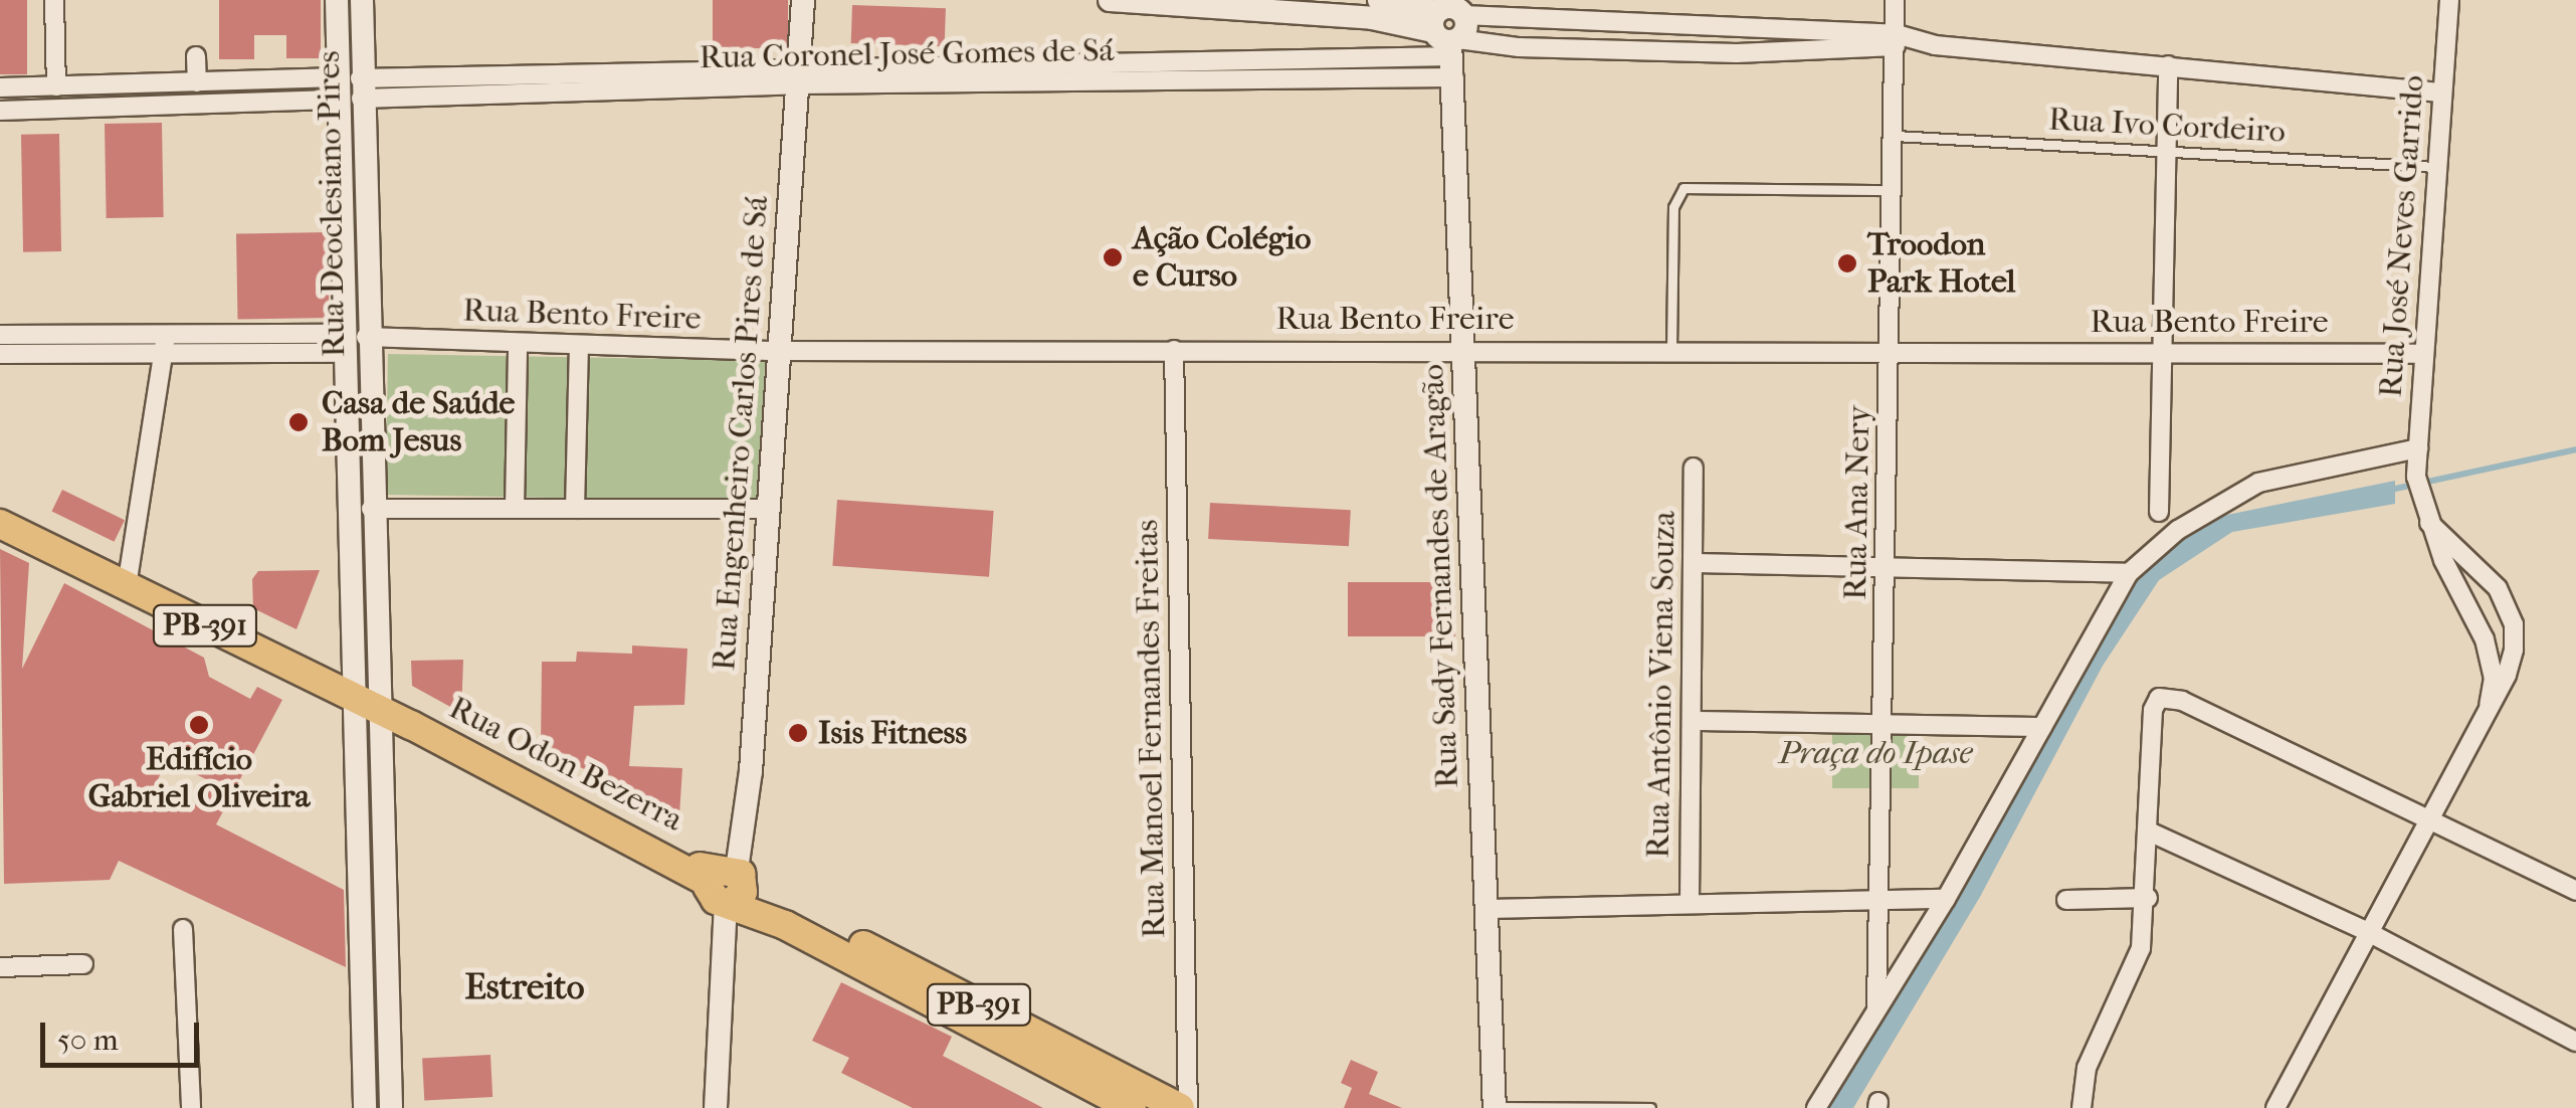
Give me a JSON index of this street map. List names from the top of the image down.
{
  "streets": {
    "main road": ["PB-391", "Rua Odon Bezerra"],
    "street": [
      "Rua Coronel José Gomes de Sá",
      "Rua Deoclesiano Pires",
      "Rua José Neves Garrido",
      "Rua Bento Freire",
      "Rua Engenheiro Carlos Pires de Sá",
      "Rua Ana Nery",
      "Rua Sady Fernandes de Aragão",
      "Rua Antônio Viena Souza",
      "Rua Manoel Fernandes Freitas"
    ],
    "lane": ["Rua Ivo Cordeiro"]
  },
  "crossings": [
    ["Rua Coronel José Gomes de Sá", "Rua Deoclesiano Pires"],
    ["Rua Coronel José Gomes de Sá", "Rua Engenheiro Carlos Pires de Sá"],
    ["Rua Coronel José Gomes de Sá", "Rua Sady Fernandes de Aragão"],
    ["Rua Ivo Cordeiro", "Rua José Neves Garrido"],
    ["Rua Ivo Cordeiro", "Rua Ana Nery"],
    ["Rua Deoclesiano Pires", "Rua Bento Freire"],
    ["Rua Deoclesiano Pires", "PB-391"],
    ["Rua Deoclesiano Pires", "Rua Odon Bezerra"],
    ["Rua José Neves Garrido", "Rua Bento Freire"],
    ["Rua Bento Freire", "Rua Engenheiro Carlos Pires de Sá"],
    ["Rua Bento Freire", "Rua Ana Nery"],
    ["Rua Bento Freire", "Rua Sady Fernandes de Aragão"],
    ["Rua Bento Freire", "Rua Manoel Fernandes Freitas"],
    ["Rua Engenheiro Carlos Pires de Sá", "PB-391"],
    ["Rua Engenheiro Carlos Pires de Sá", "Rua Odon Bezerra"],
    ["PB-391", "Rua Odon Bezerra"]
  ],
  "districts": ["Estreito"],
  "parks": ["Praça do Ipase"],
  "places": [
    "Ação Colégio e Curso",
    "Troodon Park Hotel",
    "Casa de Saúde Bom Jesus",
    "Edifício Gabriel Oliveira",
    "Isis Fitness"
  ],
  "scale_bar": "50 m"
}
